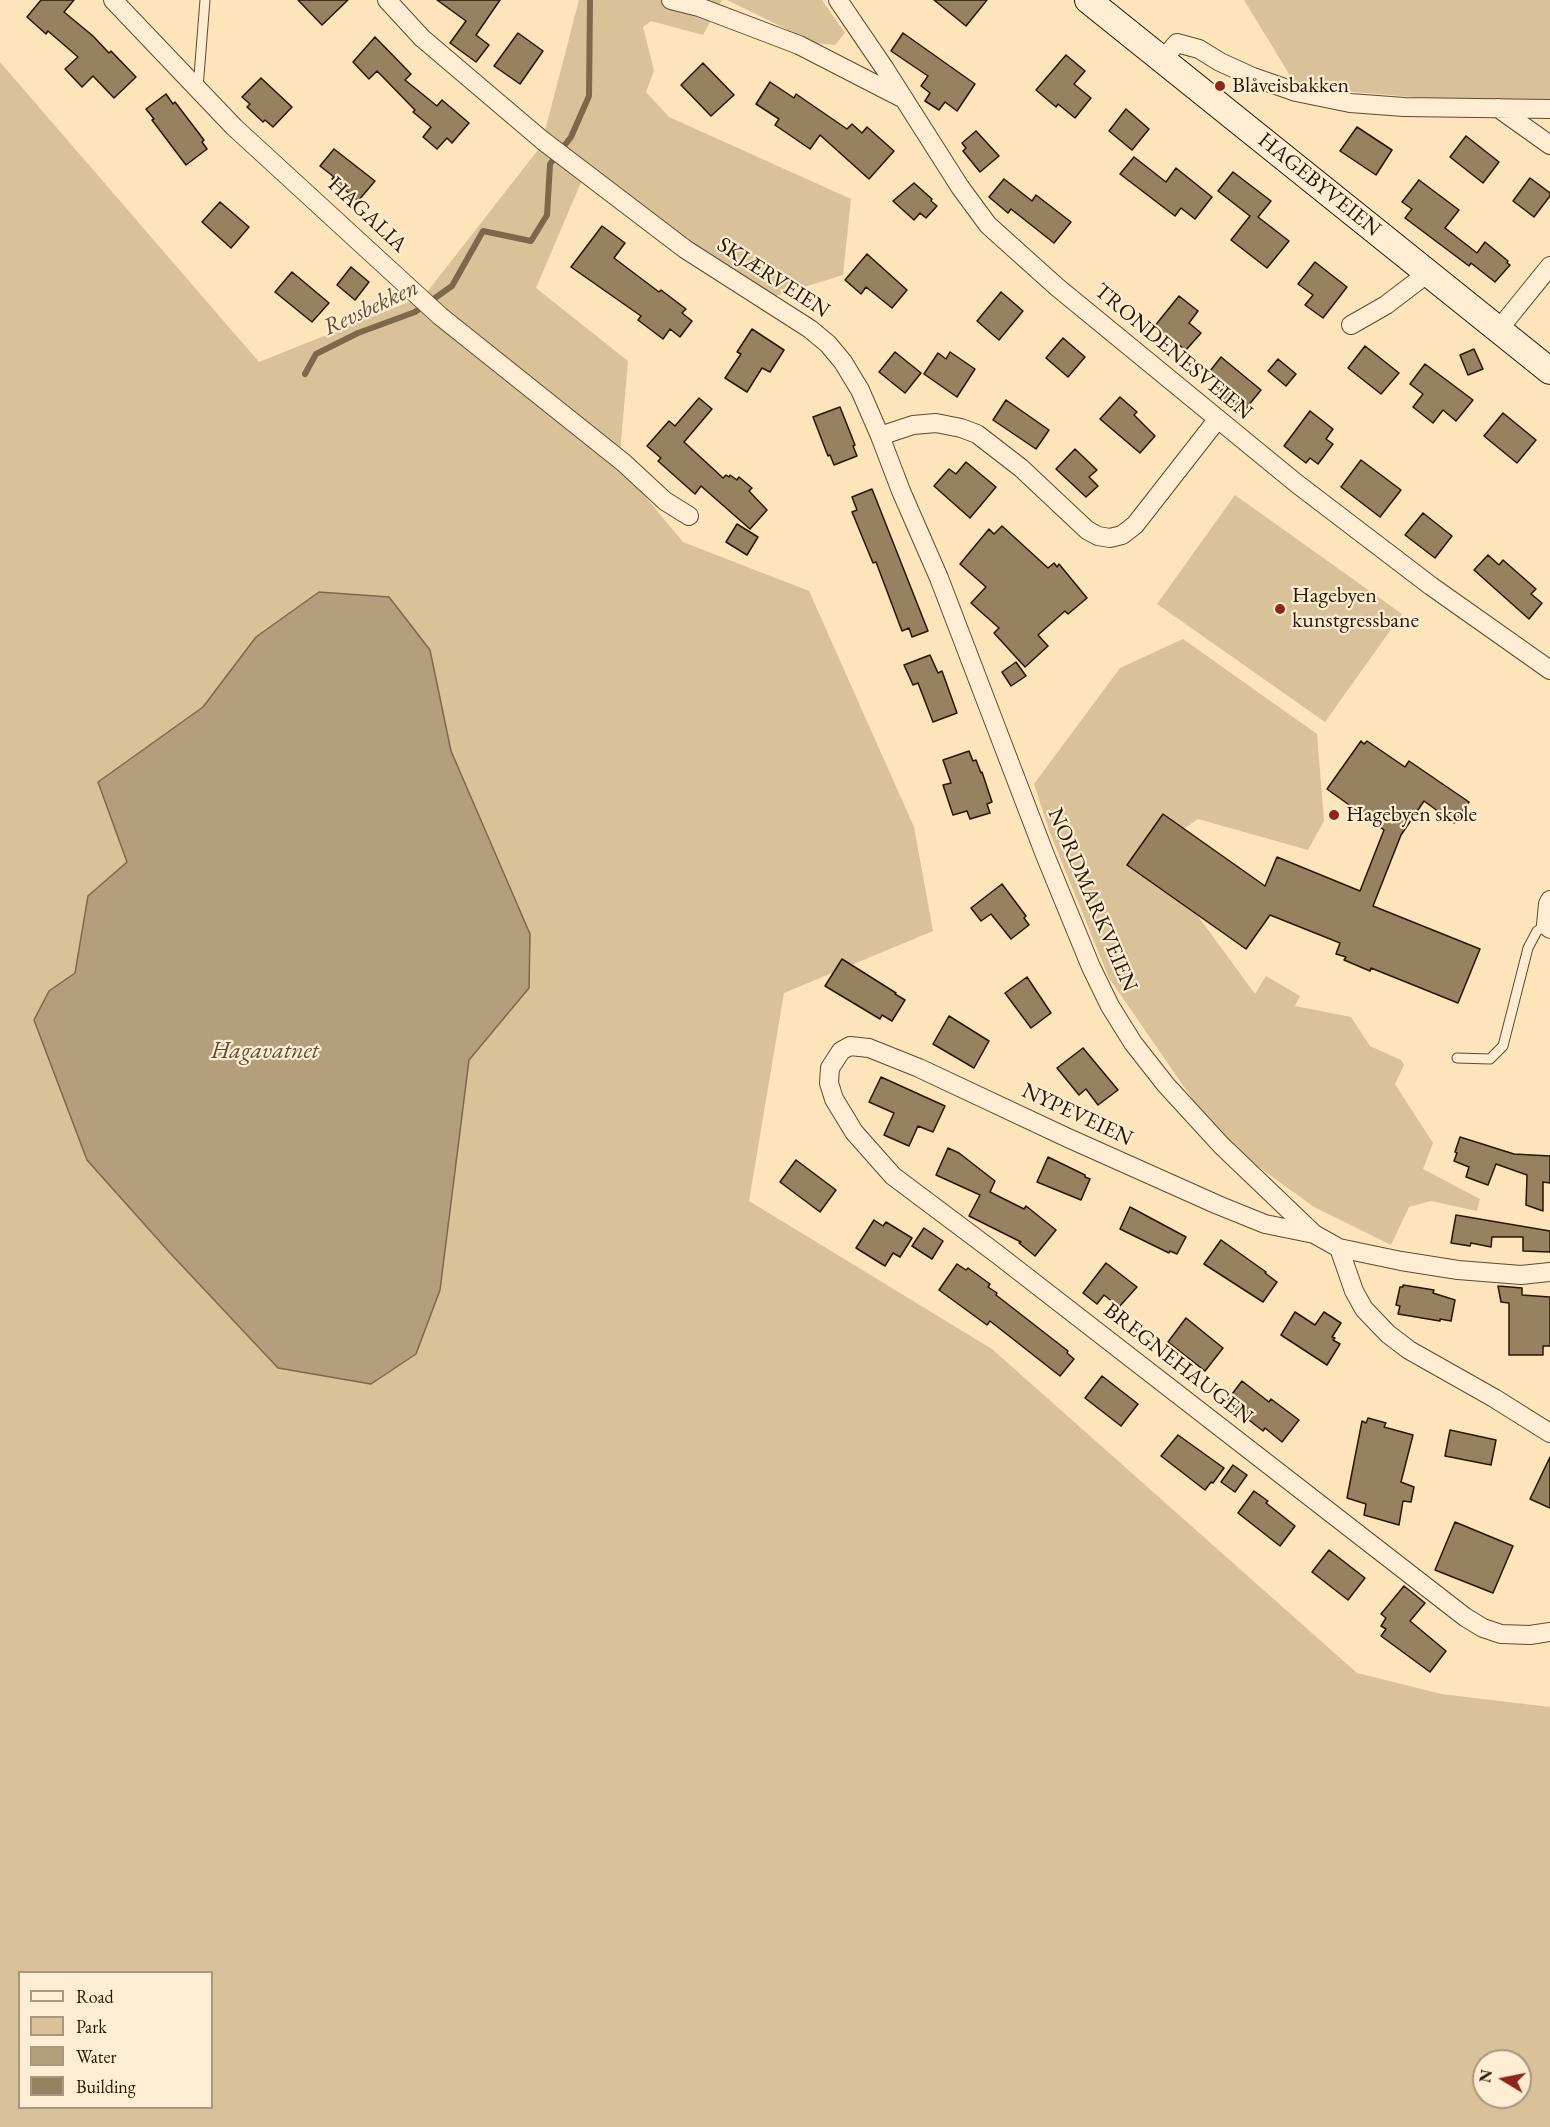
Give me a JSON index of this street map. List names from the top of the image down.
{
  "streets": {
    "main road": ["HAGEBYVEIEN"],
    "street": [
      "HAGALIA",
      "SKJÆRVEIEN",
      "TRONDENESVEIEN",
      "NORDMARKVEIEN",
      "NYPEVEIEN",
      "BREGNEHAUGEN"
    ]
  },
  "crossings": [
    ["SKJÆRVEIEN", "NORDMARKVEIEN"],
    ["NORDMARKVEIEN", "NYPEVEIEN"],
    ["NYPEVEIEN", "BREGNEHAUGEN"]
  ],
  "water": ["Revsbekken", "Hagavatnet"],
  "places": ["Blåveisbakken", "Hagebyen kunstgressbane", "Hagebyen skole"],
  "legend": [
    "Road",
    "Park",
    "Water",
    "Building"
  ],
  "north": "left"
}
